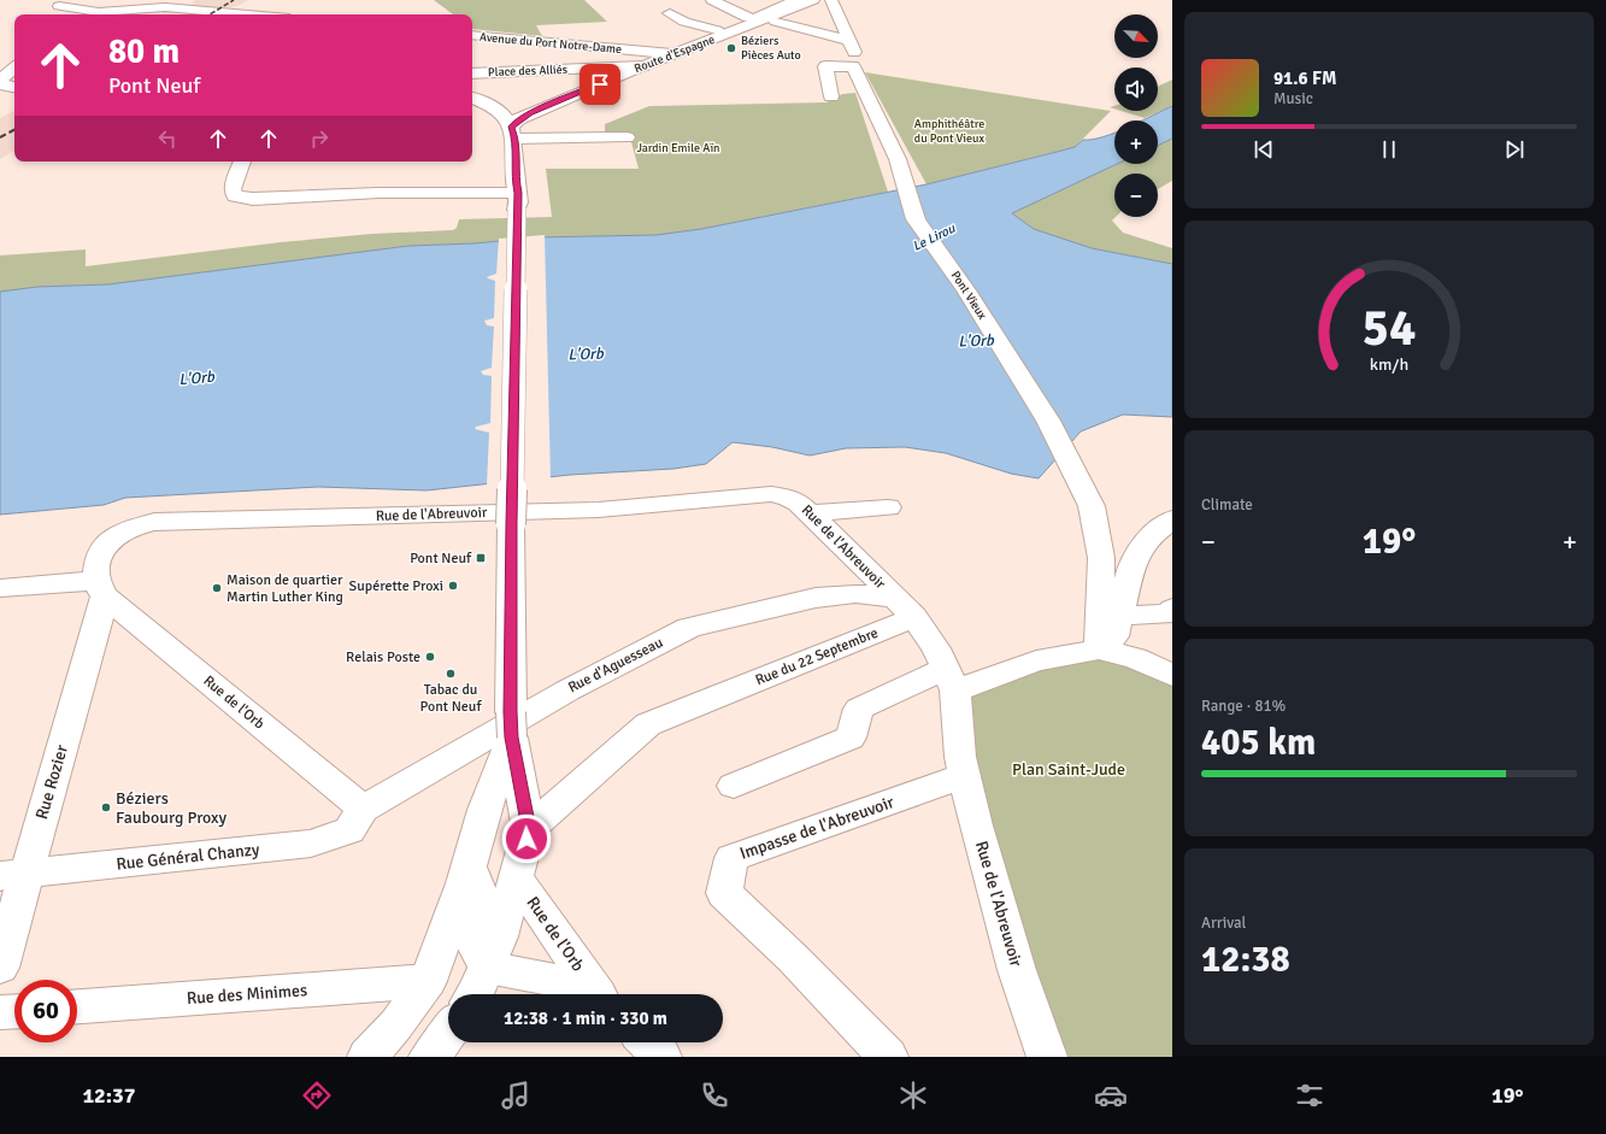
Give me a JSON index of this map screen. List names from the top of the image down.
{
  "streets": {
    "street": [
      "Avenue du Port Notre-Dame",
      "Route d'Espagne",
      "Place des Alliés",
      "Pont Vieux",
      "Rue de l'Abreuvoir",
      "Rue du 22 Septembre",
      "Rue d'Aguesseau",
      "Rue de l'Orb",
      "Rue Rozier",
      "Impasse de l'Abreuvoir",
      "Rue Général Chanzy",
      "Rue des Minimes"
    ]
  },
  "crossings": [
    ["Avenue du Port Notre-Dame", "Route d'Espagne"],
    ["Route d'Espagne", "Place des Alliés"],
    ["Rue de l'Abreuvoir", "Rue du 22 Septembre"],
    ["Rue de l'Abreuvoir", "Rue d'Aguesseau"],
    ["Rue de l'Abreuvoir", "Rue de l'Orb"],
    ["Rue de l'Abreuvoir", "Rue Rozier"],
    ["Rue de l'Abreuvoir", "Impasse de l'Abreuvoir"],
    ["Rue du 22 Septembre", "Rue d'Aguesseau"],
    ["Rue d'Aguesseau", "Rue de l'Orb"],
    ["Rue d'Aguesseau", "Rue Général Chanzy"],
    ["Rue de l'Orb", "Rue Rozier"],
    ["Rue de l'Orb", "Rue Général Chanzy"],
    ["Rue Rozier", "Rue Général Chanzy"]
  ],
  "water": ["Le Lirou", "L'Orb"],
  "parks": ["Amphithéâtre du Pont Vieux", "Jardin Emile Aïn", "Plan Saint-Jude"],
  "places": {
    "other": [
      "Béziers Pièces Auto",
      "Supérette Proxi",
      "Maison de quartier Martin Luther King",
      "Relais Poste",
      "Tabac du Pont Neuf",
      "Béziers Faubourg Proxy"
    ],
    "transit": ["Pont Neuf"]
  },
  "north": "bottom right",
  "page": {
    "map_buttons": ["+", "−"],
    "turn": ["80 m", "Pont Neuf"],
    "song": ["91.6 FM", "Music"],
    "tile": [
      "Climate",
      ["Range · 81%", "405 km"],
      ["Arrival", "12:38"]
    ],
    "heat": ["−", "19°", "+"],
    "limit": "60",
    "trip": "12:38 · 1 min · 330 m",
    "tabs": ["12:37", "19°"],
    "gauge": ["54", "km/h"]
  }
}
